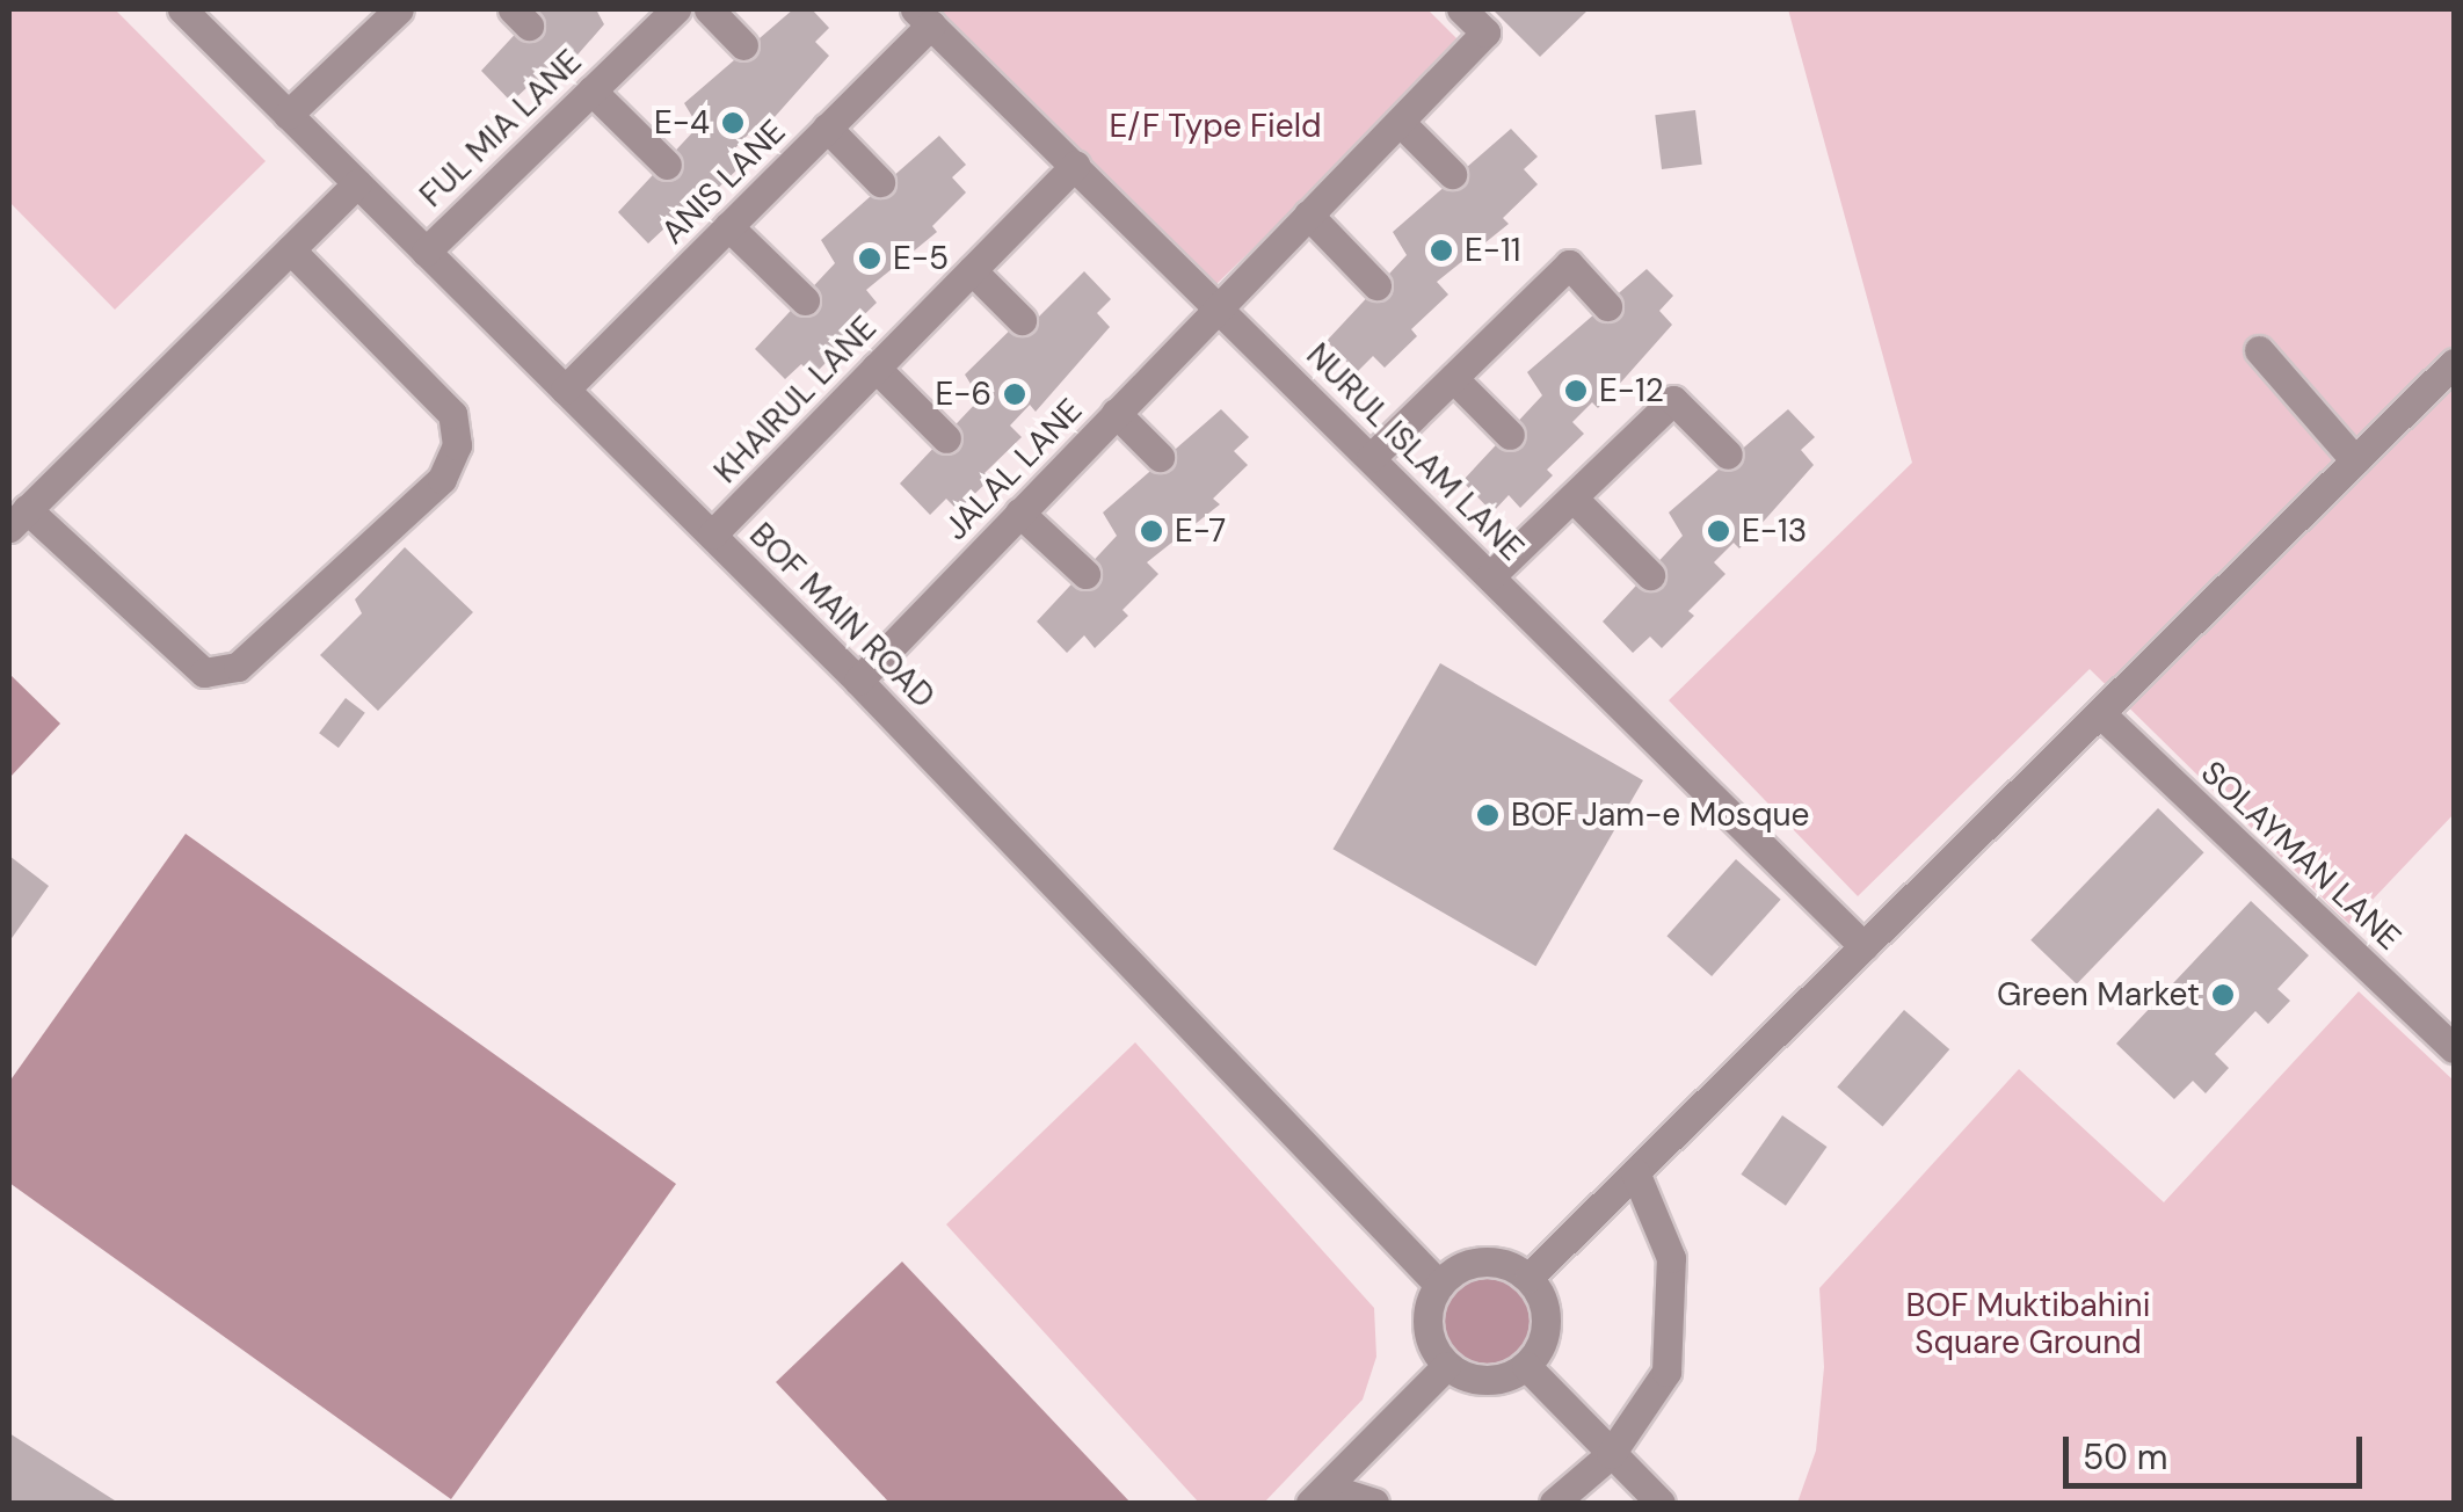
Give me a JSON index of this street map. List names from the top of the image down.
{
  "streets": {
    "street": [
      "FUL MIA LANE",
      "ANIS LANE",
      "KHAIRUL LANE",
      "NURUL ISLAM LANE",
      "JALAL LANE",
      "BOF MAIN ROAD",
      "SOLAYMAN LANE"
    ]
  },
  "crossings": [
    ["FUL MIA LANE", "BOF MAIN ROAD"],
    ["ANIS LANE", "NURUL ISLAM LANE"],
    ["ANIS LANE", "BOF MAIN ROAD"],
    ["KHAIRUL LANE", "NURUL ISLAM LANE"],
    ["KHAIRUL LANE", "BOF MAIN ROAD"],
    ["NURUL ISLAM LANE", "JALAL LANE"],
    ["JALAL LANE", "BOF MAIN ROAD"]
  ],
  "parks": ["E/F Type Field", "BOF Muktibahini Square Ground"],
  "places": [
    "E-4",
    "E-11",
    "E-5",
    "E-12",
    "E-6",
    "E-7",
    "E-13",
    "BOF Jam-e Mosque",
    "Green Market"
  ],
  "scale_bar": "50 m"
}
